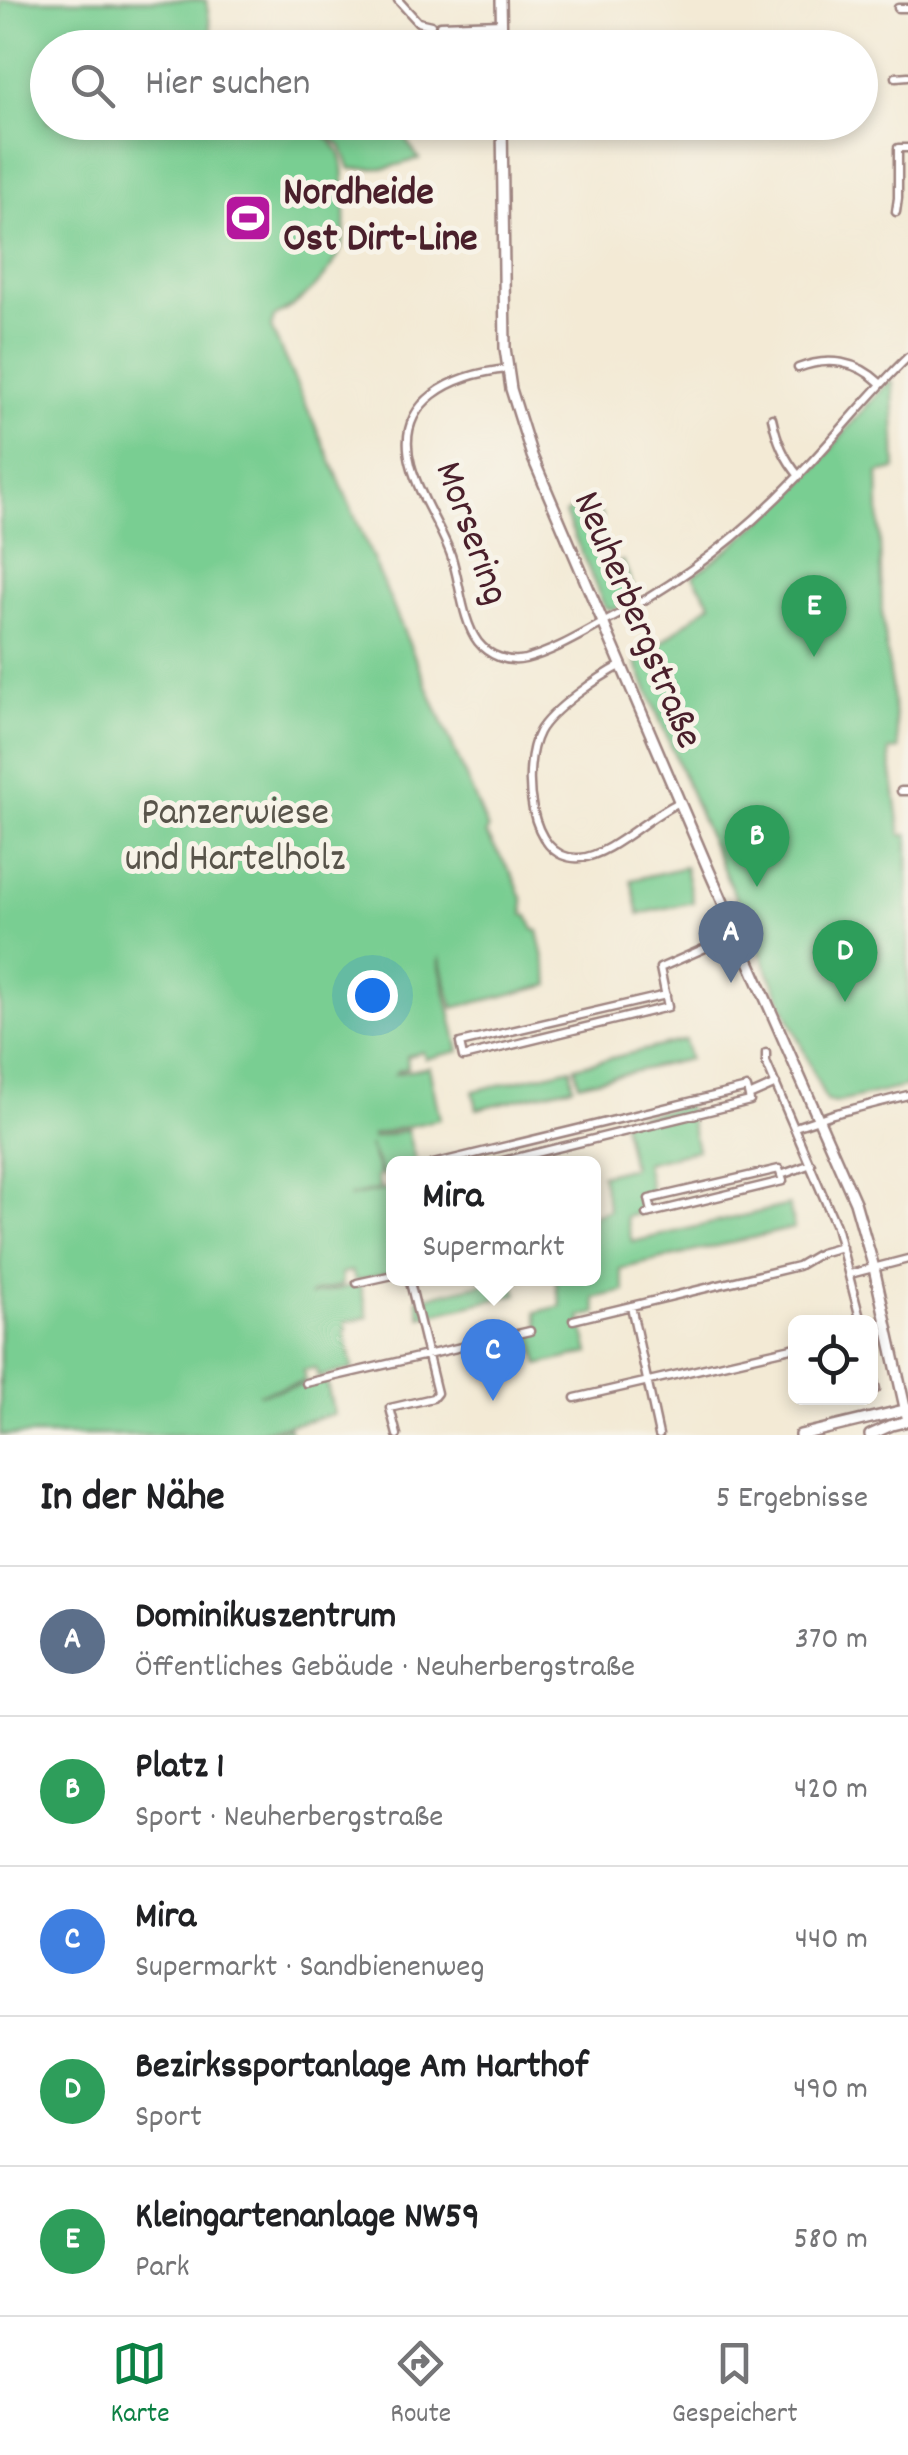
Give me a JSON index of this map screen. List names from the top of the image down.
{
  "streets": {
    "main road": ["Neuherbergstraße"],
    "street": ["Morsering"]
  },
  "crossings": [
    ["Morsering", "Neuherbergstraße"]
  ],
  "parks": ["Panzerwiese und Hartelholz"],
  "places": {
    "sports": ["Nordheide Ost Dirt-Line"]
  },
  "page": {
    "search": "Hier suchen",
    "pins": [
      "E",
      "B",
      "A",
      "D",
      "C"
    ],
    "popup": ["Mira", "Supermarkt"],
    "heading": ["In der Nähe", "5 Ergebnisse"],
    "list": [
      {
        "mark": "A",
        "name": "Dominikuszentrum",
        "note": "Öffentliches Gebäude · Neuherbergstraße",
        "value": "370 m"
      },
      {
        "mark": "B",
        "name": "Platz 1",
        "note": "Sport · Neuherbergstraße",
        "value": "420 m"
      },
      {
        "mark": "C",
        "name": "Mira",
        "note": "Supermarkt · Sandbienenweg",
        "value": "440 m"
      },
      {
        "mark": "D",
        "name": "Bezirkssportanlage Am Harthof",
        "note": "Sport",
        "value": "490 m"
      },
      {
        "mark": "E",
        "name": "Kleingartenanlage NW59",
        "note": "Park",
        "value": "580 m"
      }
    ],
    "nav": ["Karte", "Route", "Gespeichert"]
  }
}
